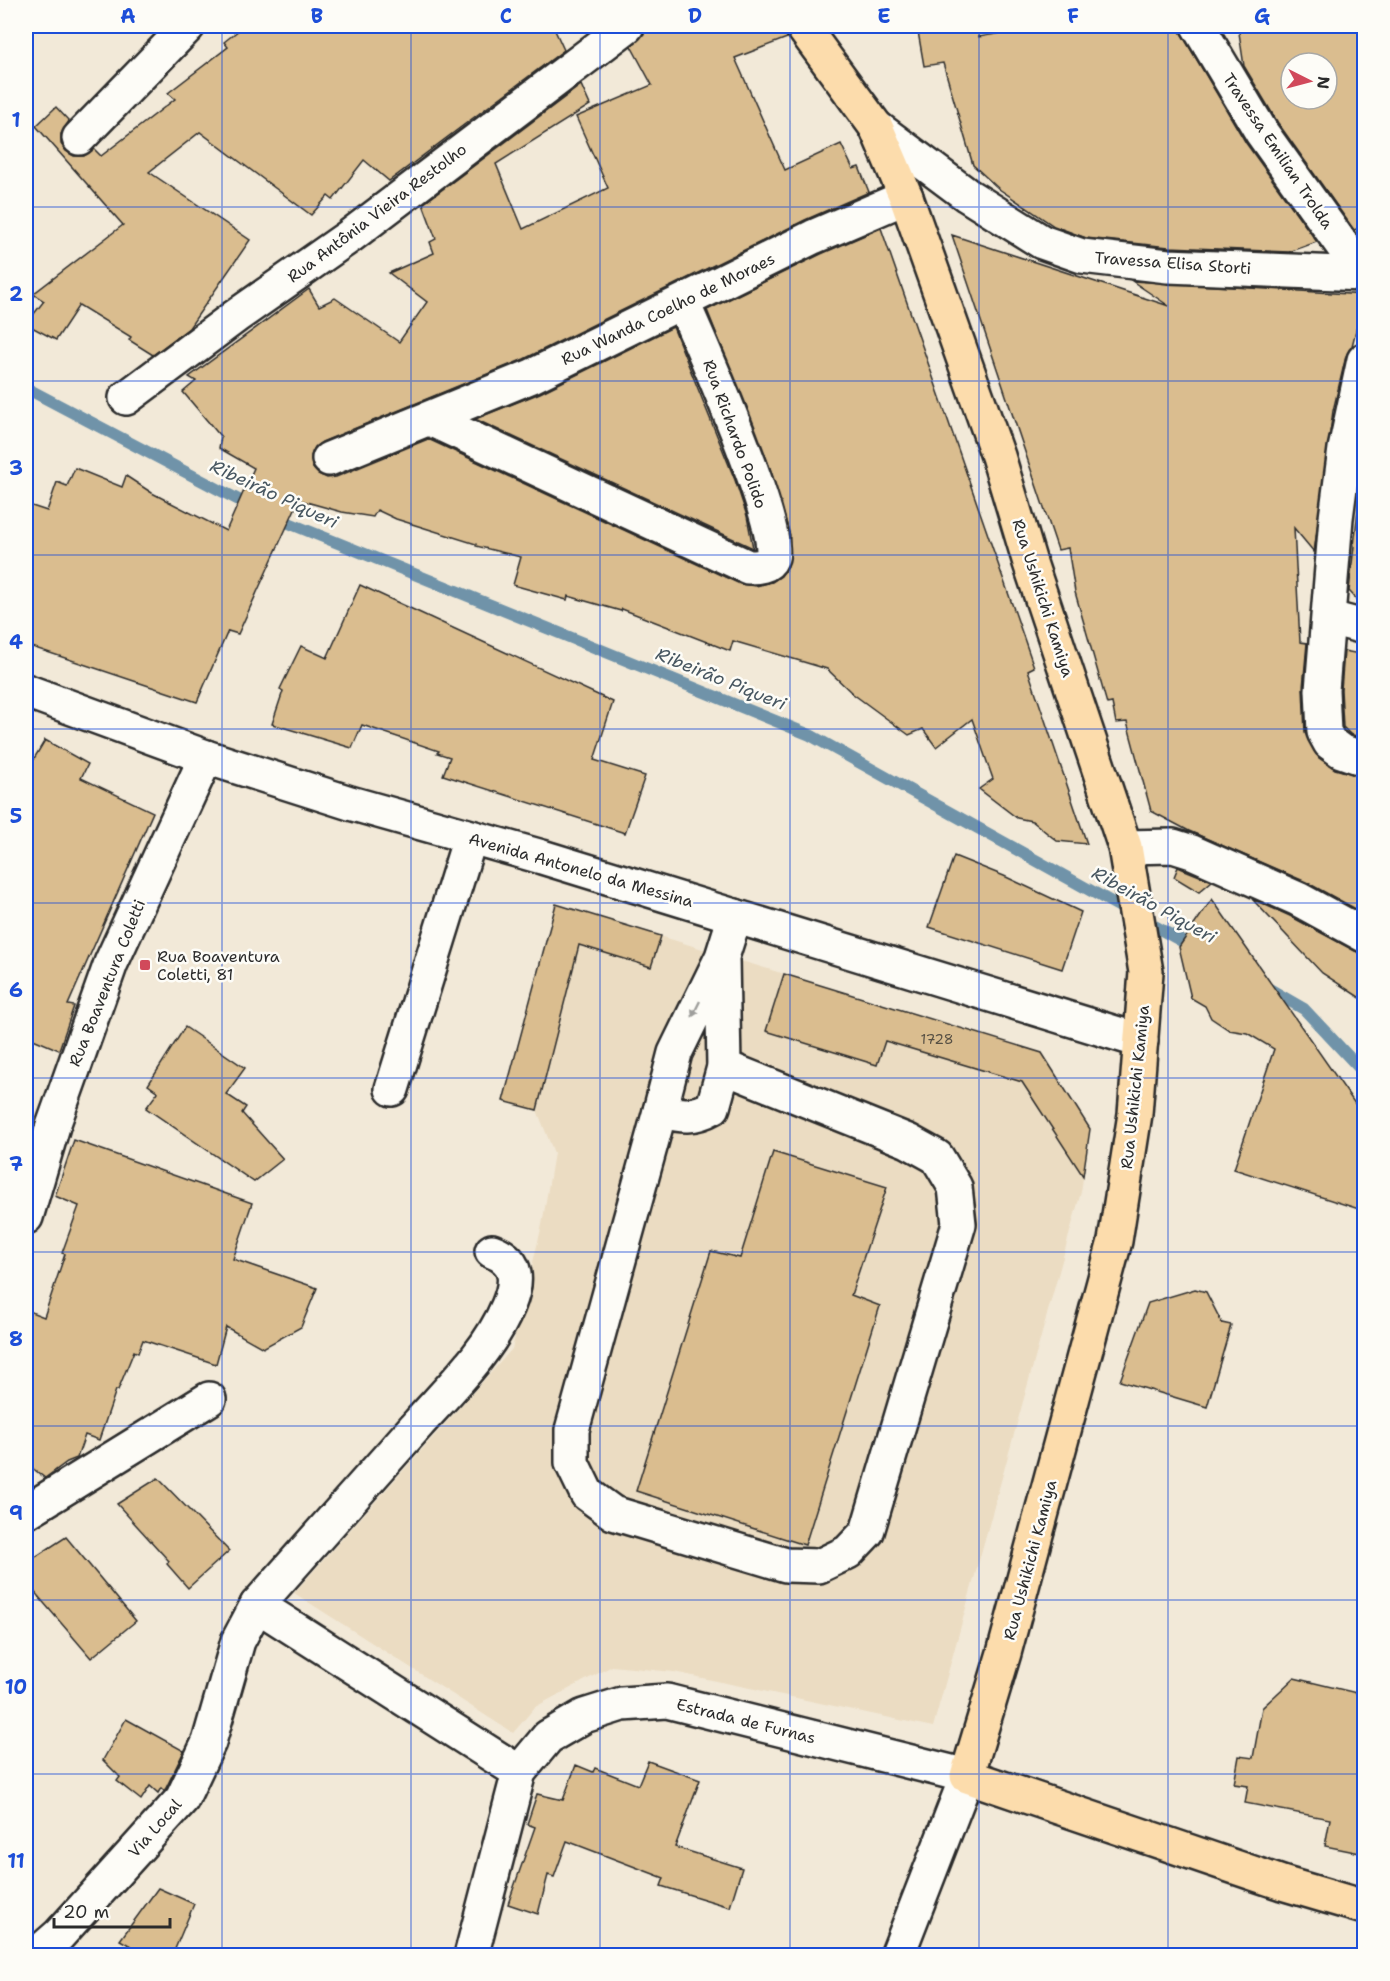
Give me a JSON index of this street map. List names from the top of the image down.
{
  "streets": {
    "main road": ["Rua Ushikichi Kamiya"],
    "street": [
      "Travessa Emilian Trolda",
      "Rua Antônia Vieira Restolho",
      "Travessa Elisa Storti",
      "Rua Wanda Coelho de Moraes",
      "Rua Richardo Polido",
      "Avenida Antonelo da Messina",
      "Rua Boaventura Coletti",
      "Estrada de Furnas",
      "Via Local"
    ]
  },
  "crossings": [
    ["Travessa Emilian Trolda", "Travessa Elisa Storti"],
    ["Travessa Elisa Storti", "Rua Ushikichi Kamiya"],
    ["Rua Wanda Coelho de Moraes", "Rua Richardo Polido"],
    ["Rua Wanda Coelho de Moraes", "Rua Ushikichi Kamiya"],
    ["Rua Ushikichi Kamiya", "Avenida Antonelo da Messina"],
    ["Rua Ushikichi Kamiya", "Estrada de Furnas"],
    ["Avenida Antonelo da Messina", "Rua Boaventura Coletti"]
  ],
  "water": ["Ribeirão Piqueri"],
  "places": {
    "transit": ["Rua Boaventura Coletti, 81"]
  },
  "house_numbers": ["1728"],
  "scale_bar": "20 m",
  "north": "right",
  "grid": {
    "columns": [
      "A",
      "B",
      "C",
      "D",
      "E",
      "F",
      "G"
    ],
    "rows": [
      "1",
      "2",
      "3",
      "4",
      "5",
      "6",
      "7",
      "8",
      "9",
      "10",
      "11"
    ]
  }
}
